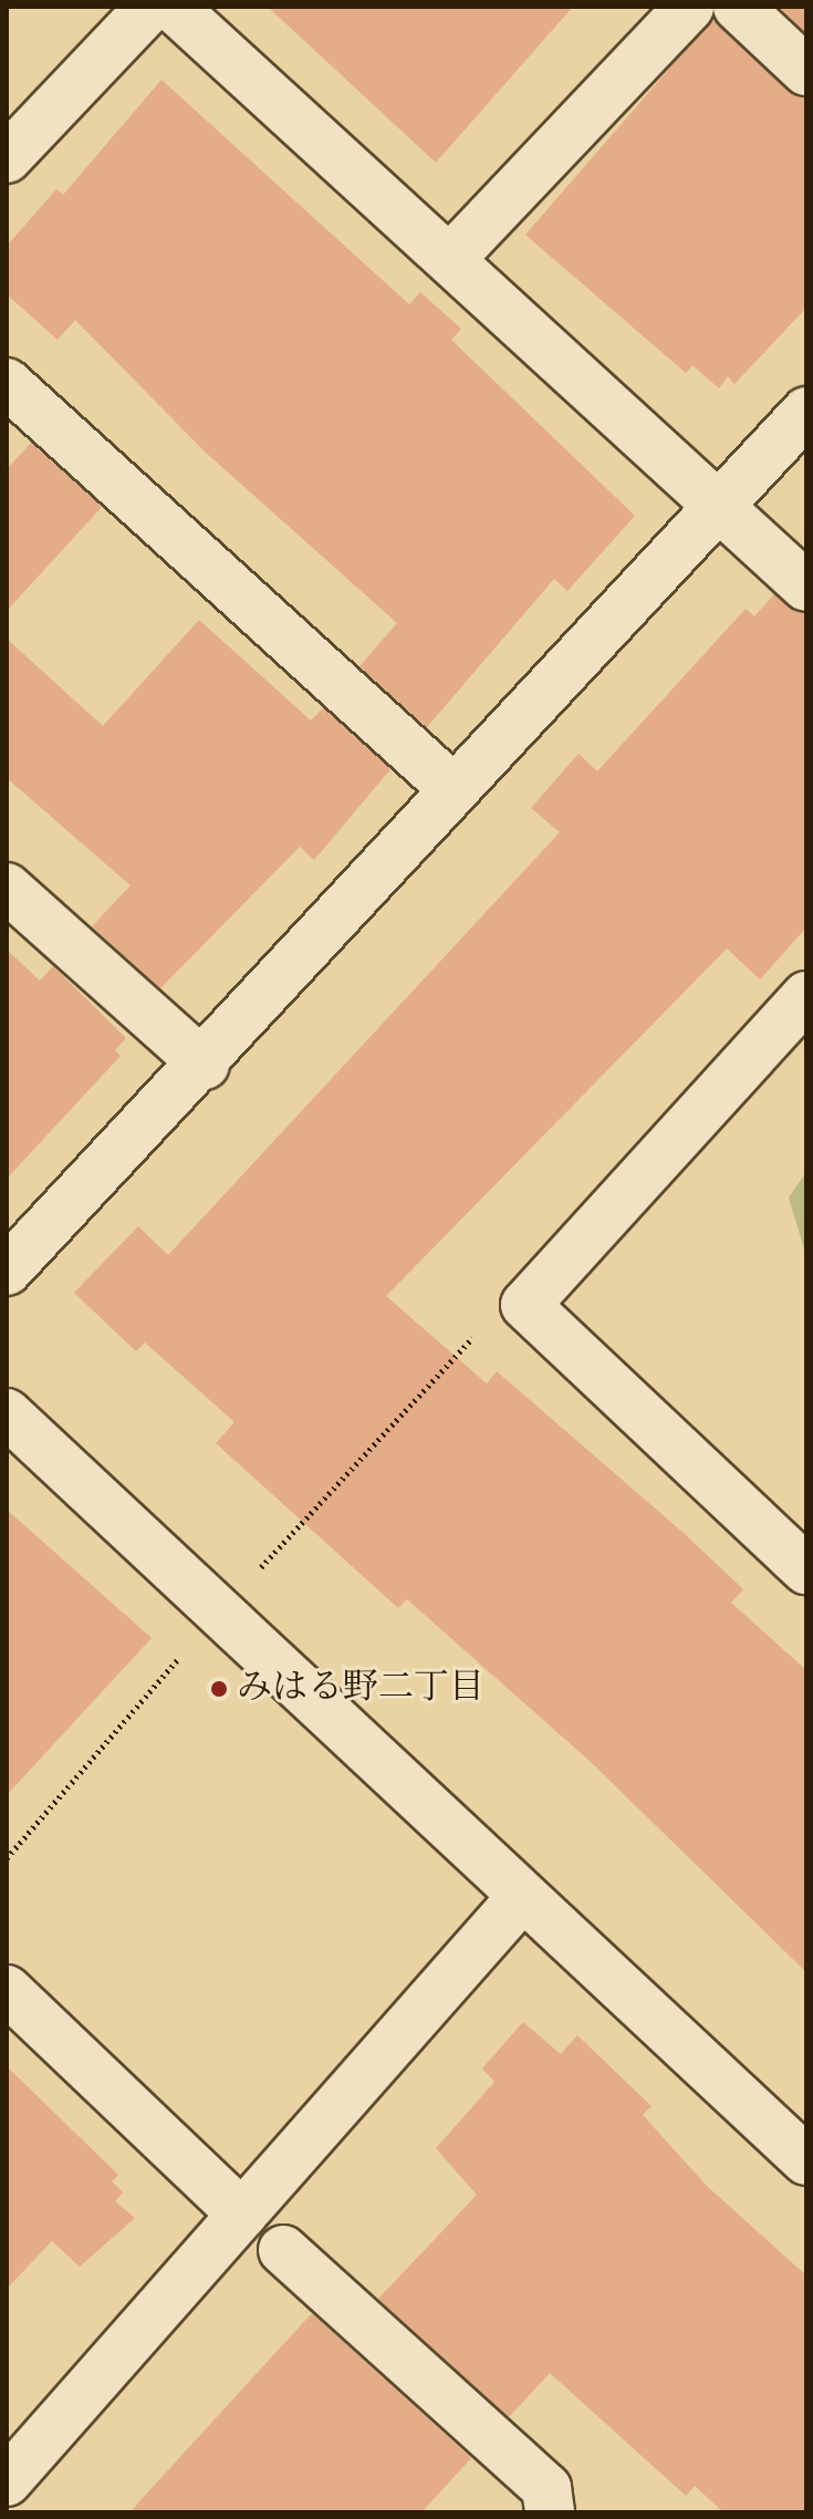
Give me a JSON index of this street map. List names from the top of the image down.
{
  "places": ["みはる野二丁目"]
}
